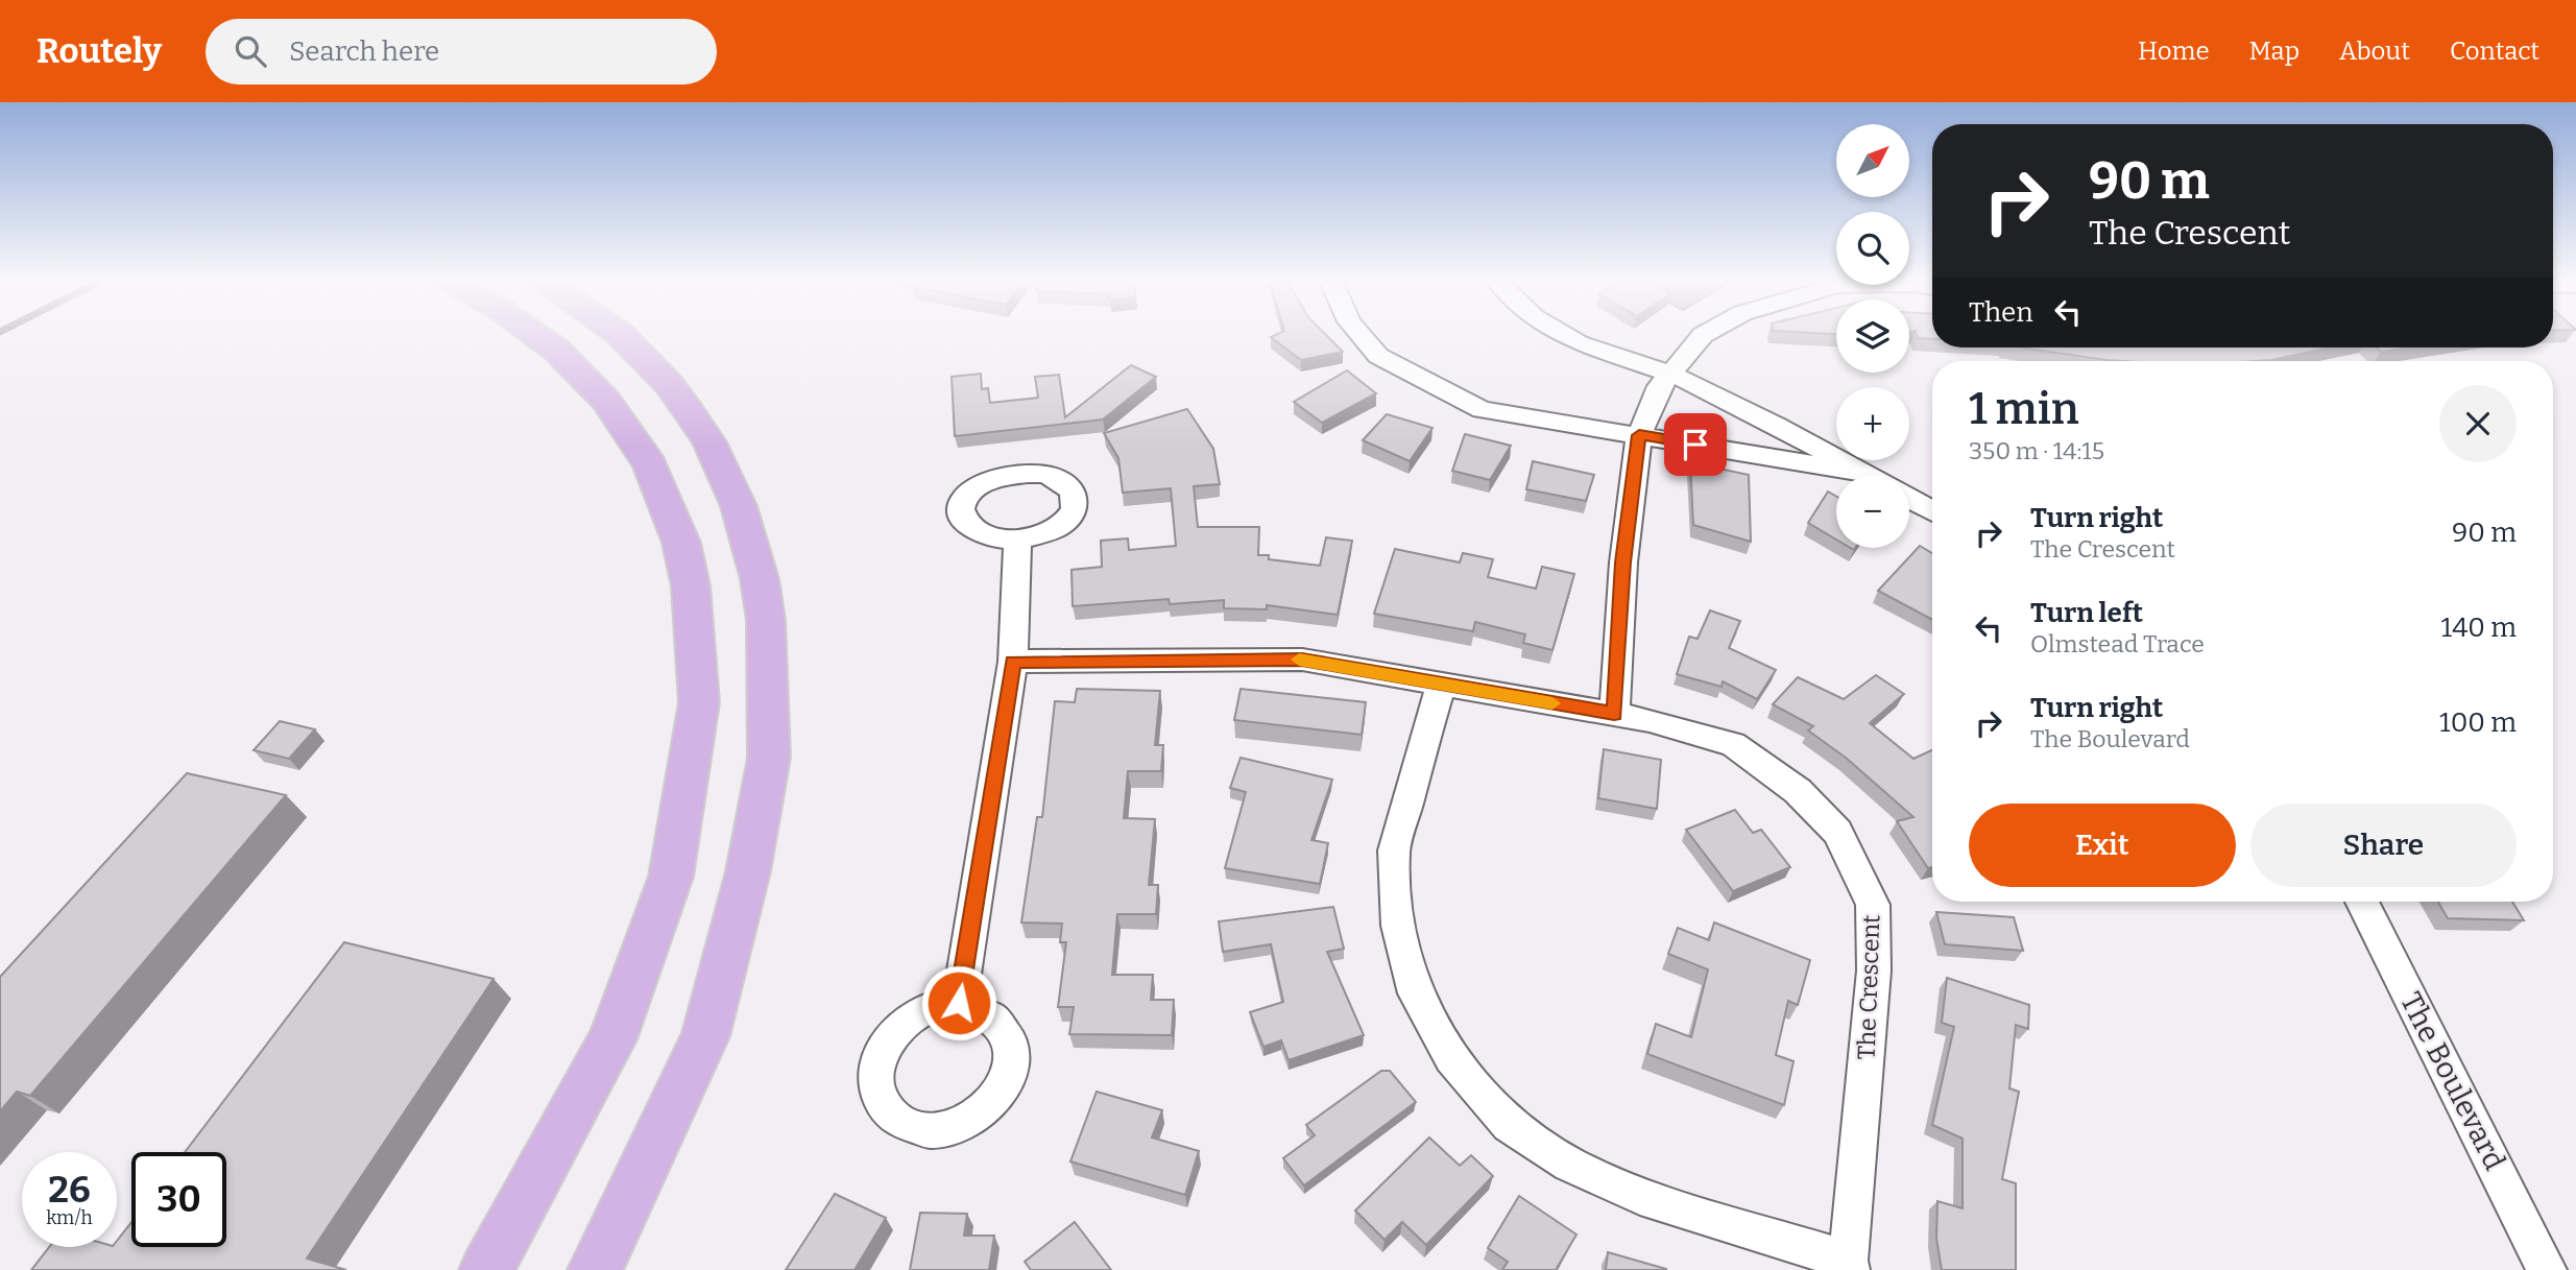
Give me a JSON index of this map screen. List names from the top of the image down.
{
  "streets": {
    "street": ["The Crescent", "The Boulevard"]
  },
  "north": "top right",
  "page": {
    "header": "Routely",
    "search": "Search here",
    "nav": [
      "Home",
      "Map",
      "About",
      "Contact"
    ],
    "map_buttons": ["+", "−"],
    "turn": ["90 m", "The Crescent"],
    "then": "Then",
    "heading": ["1 min", "350 m · 14:15"],
    "list": [
      {
        "name": "Turn right",
        "note": "The Crescent",
        "value": "90 m"
      },
      {
        "name": "Turn left",
        "note": "Olmstead Trace",
        "value": "140 m"
      },
      {
        "name": "Turn right",
        "note": "The Boulevard",
        "value": "100 m"
      }
    ],
    "buttons": ["Exit", "Share"],
    "speed": "26 km/h",
    "limit": "30"
  }
}
